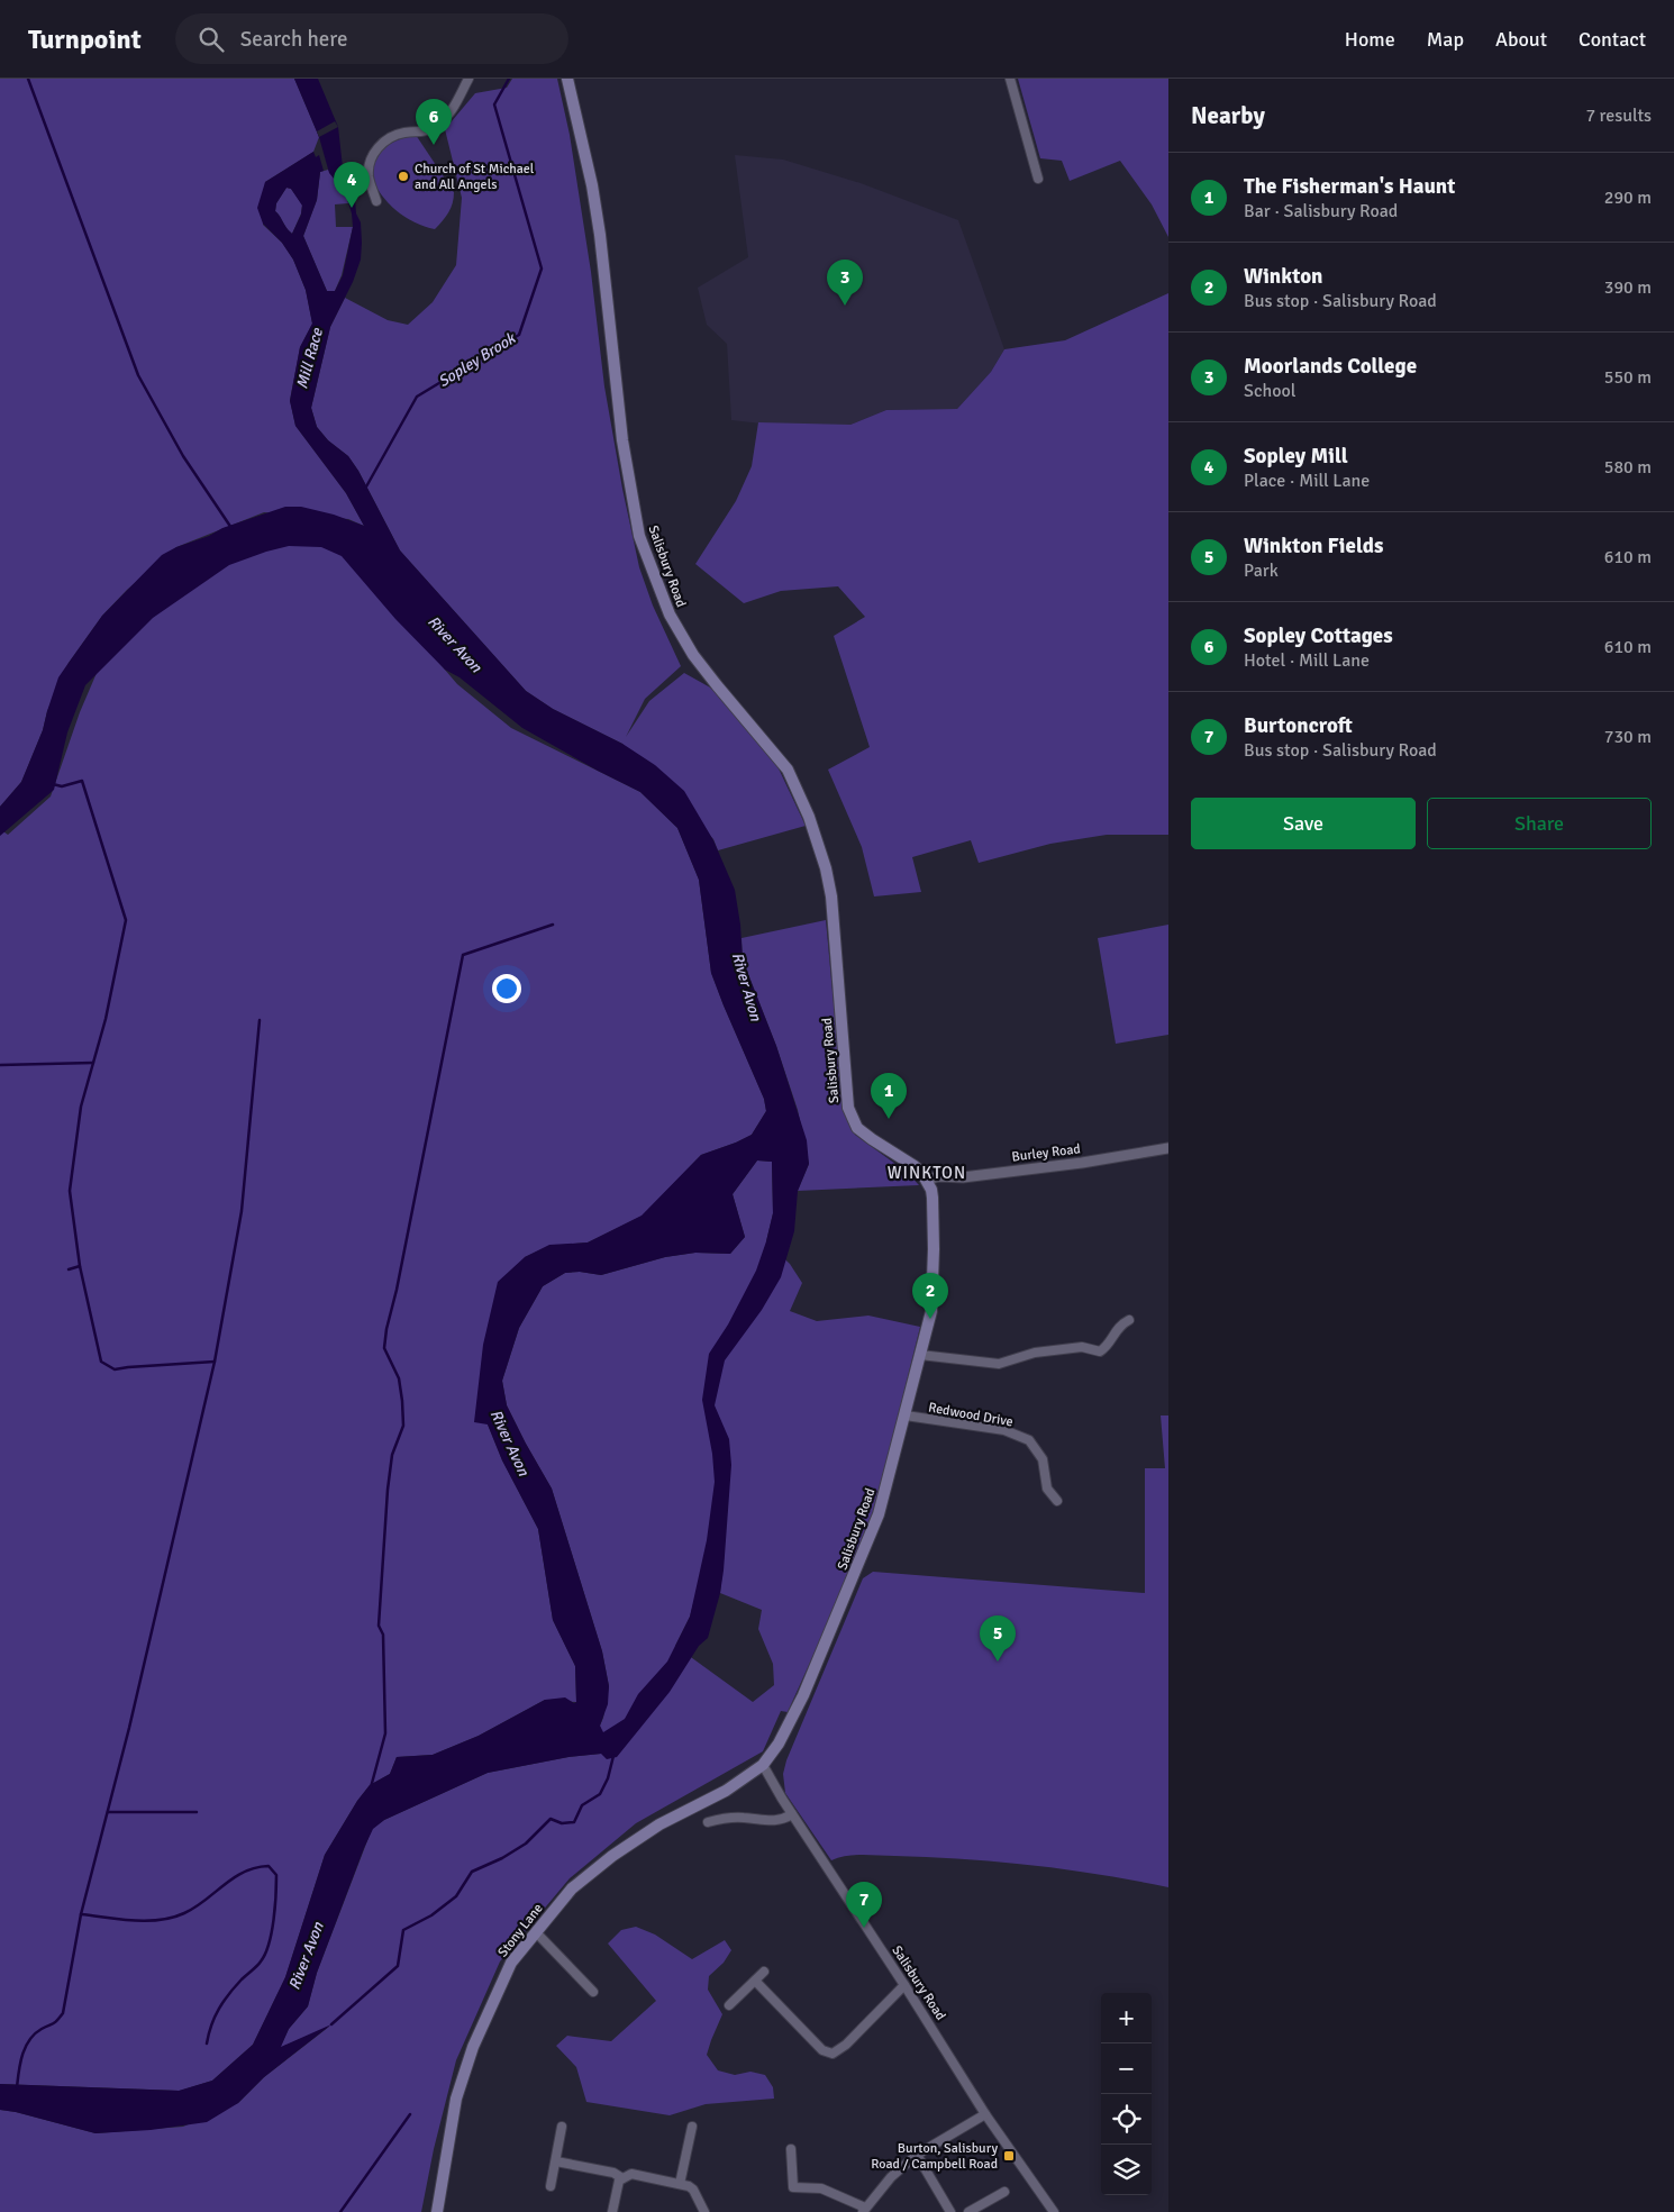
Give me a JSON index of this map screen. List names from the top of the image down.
{
  "streets": {
    "main road": ["Salisbury Road", "Stony Lane"],
    "street": ["Burley Road", "Redwood Drive"]
  },
  "crossings": [
    ["Salisbury Road", "Burley Road"],
    ["Salisbury Road", "Redwood Drive"],
    ["Salisbury Road", "Stony Lane"]
  ],
  "districts": ["WINKTON"],
  "water": ["Mill Race", "Sopley Brook", "River Avon"],
  "places": {
    "other": ["Church of St Michael and All Angels"],
    "transit": ["Burton, Salisbury Road / Campbell Road"]
  },
  "page": {
    "header": "Turnpoint",
    "search": "Search here",
    "nav": [
      "Home",
      "Map",
      "About",
      "Contact"
    ],
    "heading": ["Nearby", "7 results"],
    "pins": [
      "6",
      "4",
      "3",
      "1",
      "2",
      "5",
      "7"
    ],
    "list": [
      {
        "mark": "1",
        "name": "The Fisherman's Haunt",
        "note": "Bar · Salisbury Road",
        "value": "290 m"
      },
      {
        "mark": "2",
        "name": "Winkton",
        "note": "Bus stop · Salisbury Road",
        "value": "390 m"
      },
      {
        "mark": "3",
        "name": "Moorlands College",
        "note": "School",
        "value": "550 m"
      },
      {
        "mark": "4",
        "name": "Sopley Mill",
        "note": "Place · Mill Lane",
        "value": "580 m"
      },
      {
        "mark": "5",
        "name": "Winkton Fields",
        "note": "Park",
        "value": "610 m"
      },
      {
        "mark": "6",
        "name": "Sopley Cottages",
        "note": "Hotel · Mill Lane",
        "value": "610 m"
      },
      {
        "mark": "7",
        "name": "Burtoncroft",
        "note": "Bus stop · Salisbury Road",
        "value": "730 m"
      }
    ],
    "buttons": ["Save", "Share"],
    "map_buttons": ["+", "−"]
  }
}
